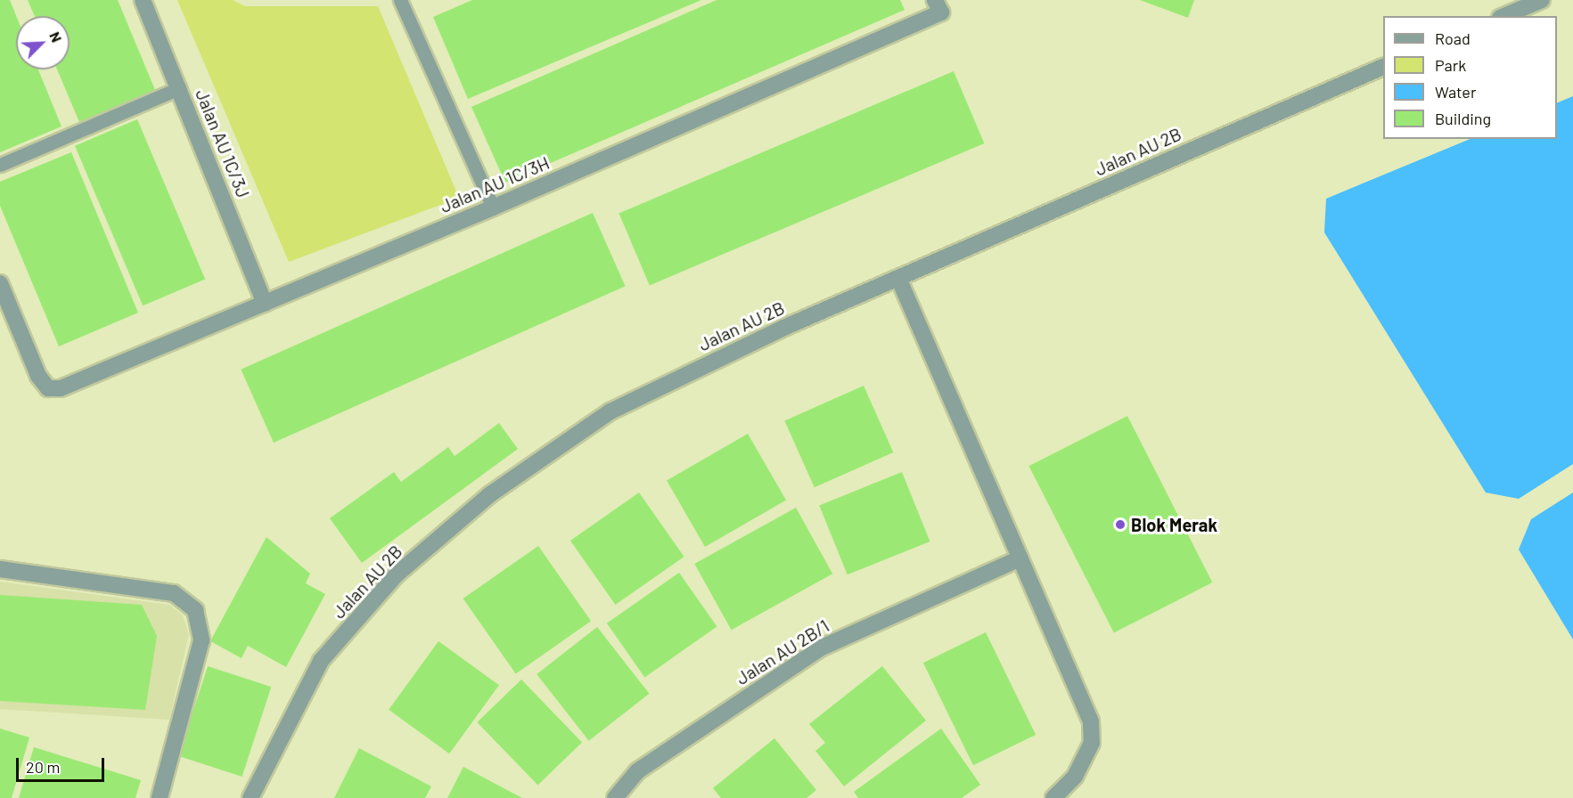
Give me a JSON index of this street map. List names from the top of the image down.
{
  "streets": {
    "street": [
      "Jalan AU 1C/3J",
      "Jalan AU 2B",
      "Jalan AU 1C/3H",
      "Jalan AU 2B/1"
    ]
  },
  "crossings": [
    ["Jalan AU 1C/3J", "Jalan AU 1C/3H"]
  ],
  "places": ["Blok Merak"],
  "legend": [
    "Road",
    "Park",
    "Water",
    "Building"
  ],
  "scale_bar": "20 m",
  "north": "top right"
}
